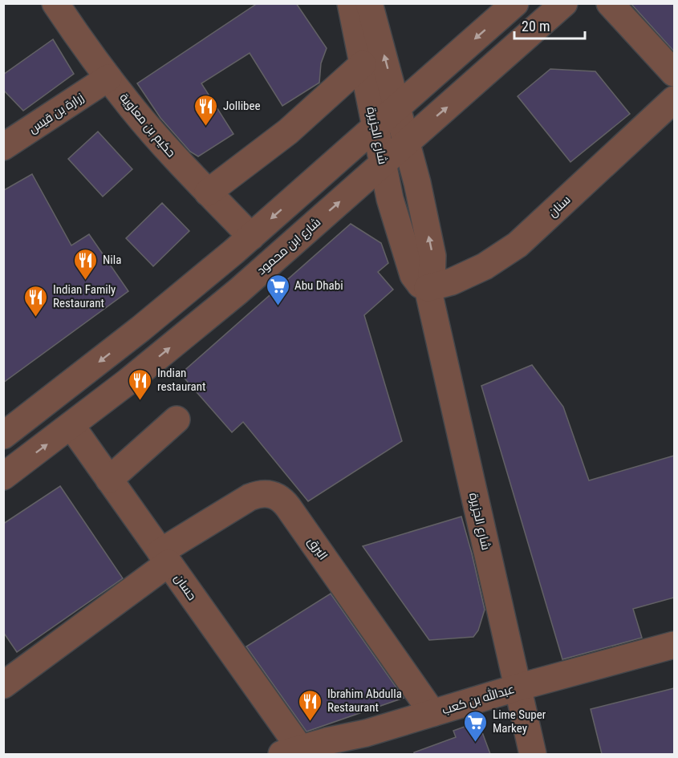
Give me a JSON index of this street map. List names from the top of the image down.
{
  "streets": {
    "street": [
      "زرارة بن قيس",
      "حكيم بن معاوية",
      "شارع الجزيرة",
      "سنان",
      "شارع ابن محمود",
      "البرق",
      "حسان",
      "عبدالله بن كعب"
    ]
  },
  "crossings": [
    ["زرارة بن قيس", "حكيم بن معاوية"],
    ["شارع الجزيرة", "سنان"],
    ["شارع الجزيرة", "شارع ابن محمود"],
    ["شارع الجزيرة", "عبدالله بن كعب"],
    ["شارع ابن محمود", "حسان"],
    ["البرق", "حسان"],
    ["البرق", "عبدالله بن كعب"],
    ["حسان", "عبدالله بن كعب"]
  ],
  "places": {
    "restaurant": [
      "Jollibee",
      "Nila",
      "Indian Family Restaurant",
      "Indian restaurant",
      "Ibrahim Abdulla Restaurant"
    ],
    "supermarket": ["Abu Dhabi", "Lime Super Markey"]
  },
  "scale_bar": "20 m"
}
